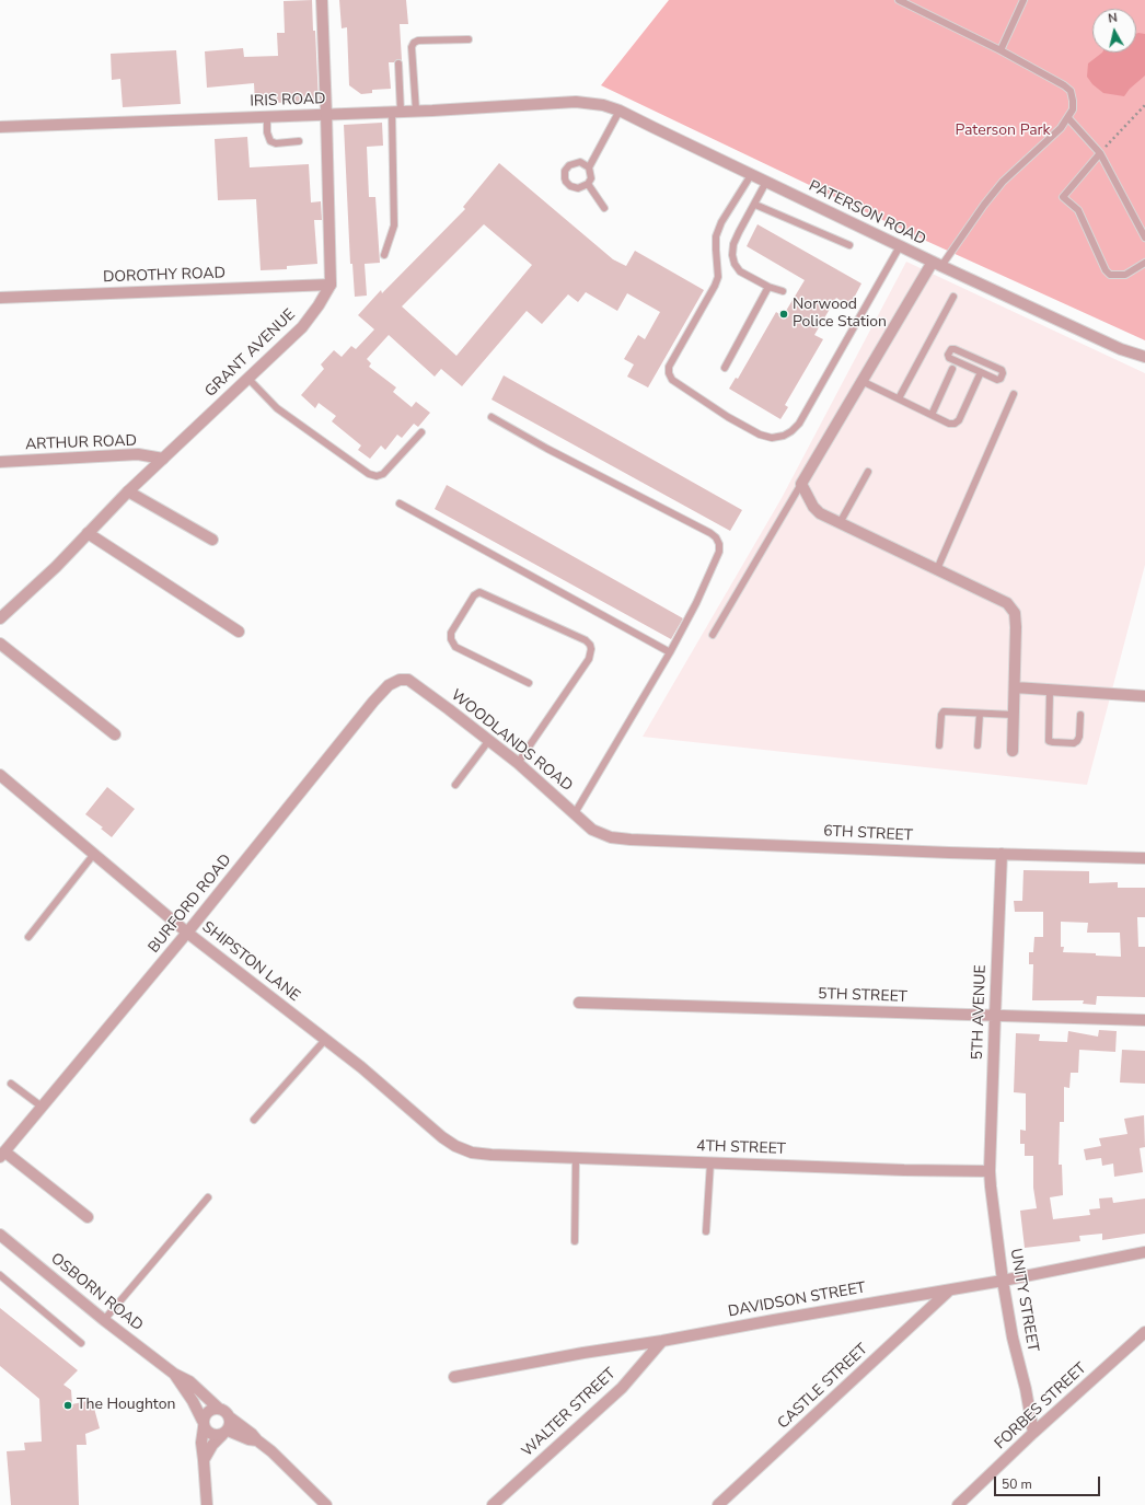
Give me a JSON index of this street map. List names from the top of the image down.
{
  "streets": {
    "street": [
      "IRIS ROAD",
      "PATERSON ROAD",
      "DOROTHY ROAD",
      "GRANT AVENUE",
      "ARTHUR ROAD",
      "WOODLANDS ROAD",
      "6TH STREET",
      "BURFORD ROAD",
      "SHIPSTON LANE",
      "5TH STREET",
      "5TH AVENUE",
      "4TH STREET",
      "OSBORN ROAD",
      "DAVIDSON STREET",
      "UNITY STREET",
      "CASTLE STREET",
      "FORBES STREET",
      "WALTER STREET"
    ]
  },
  "crossings": [
    ["IRIS ROAD", "PATERSON ROAD"],
    ["DOROTHY ROAD", "GRANT AVENUE"],
    ["GRANT AVENUE", "ARTHUR ROAD"],
    ["WOODLANDS ROAD", "6TH STREET"],
    ["WOODLANDS ROAD", "BURFORD ROAD"],
    ["6TH STREET", "5TH AVENUE"],
    ["BURFORD ROAD", "SHIPSTON LANE"],
    ["SHIPSTON LANE", "4TH STREET"],
    ["5TH STREET", "5TH AVENUE"],
    ["5TH AVENUE", "4TH STREET"],
    ["5TH AVENUE", "UNITY STREET"],
    ["4TH STREET", "UNITY STREET"],
    ["DAVIDSON STREET", "UNITY STREET"],
    ["DAVIDSON STREET", "CASTLE STREET"],
    ["DAVIDSON STREET", "WALTER STREET"],
    ["UNITY STREET", "FORBES STREET"]
  ],
  "parks": ["Paterson Park"],
  "places": ["Norwood Police Station", "The Houghton"],
  "scale_bar": "50 m",
  "north": "top"
}
